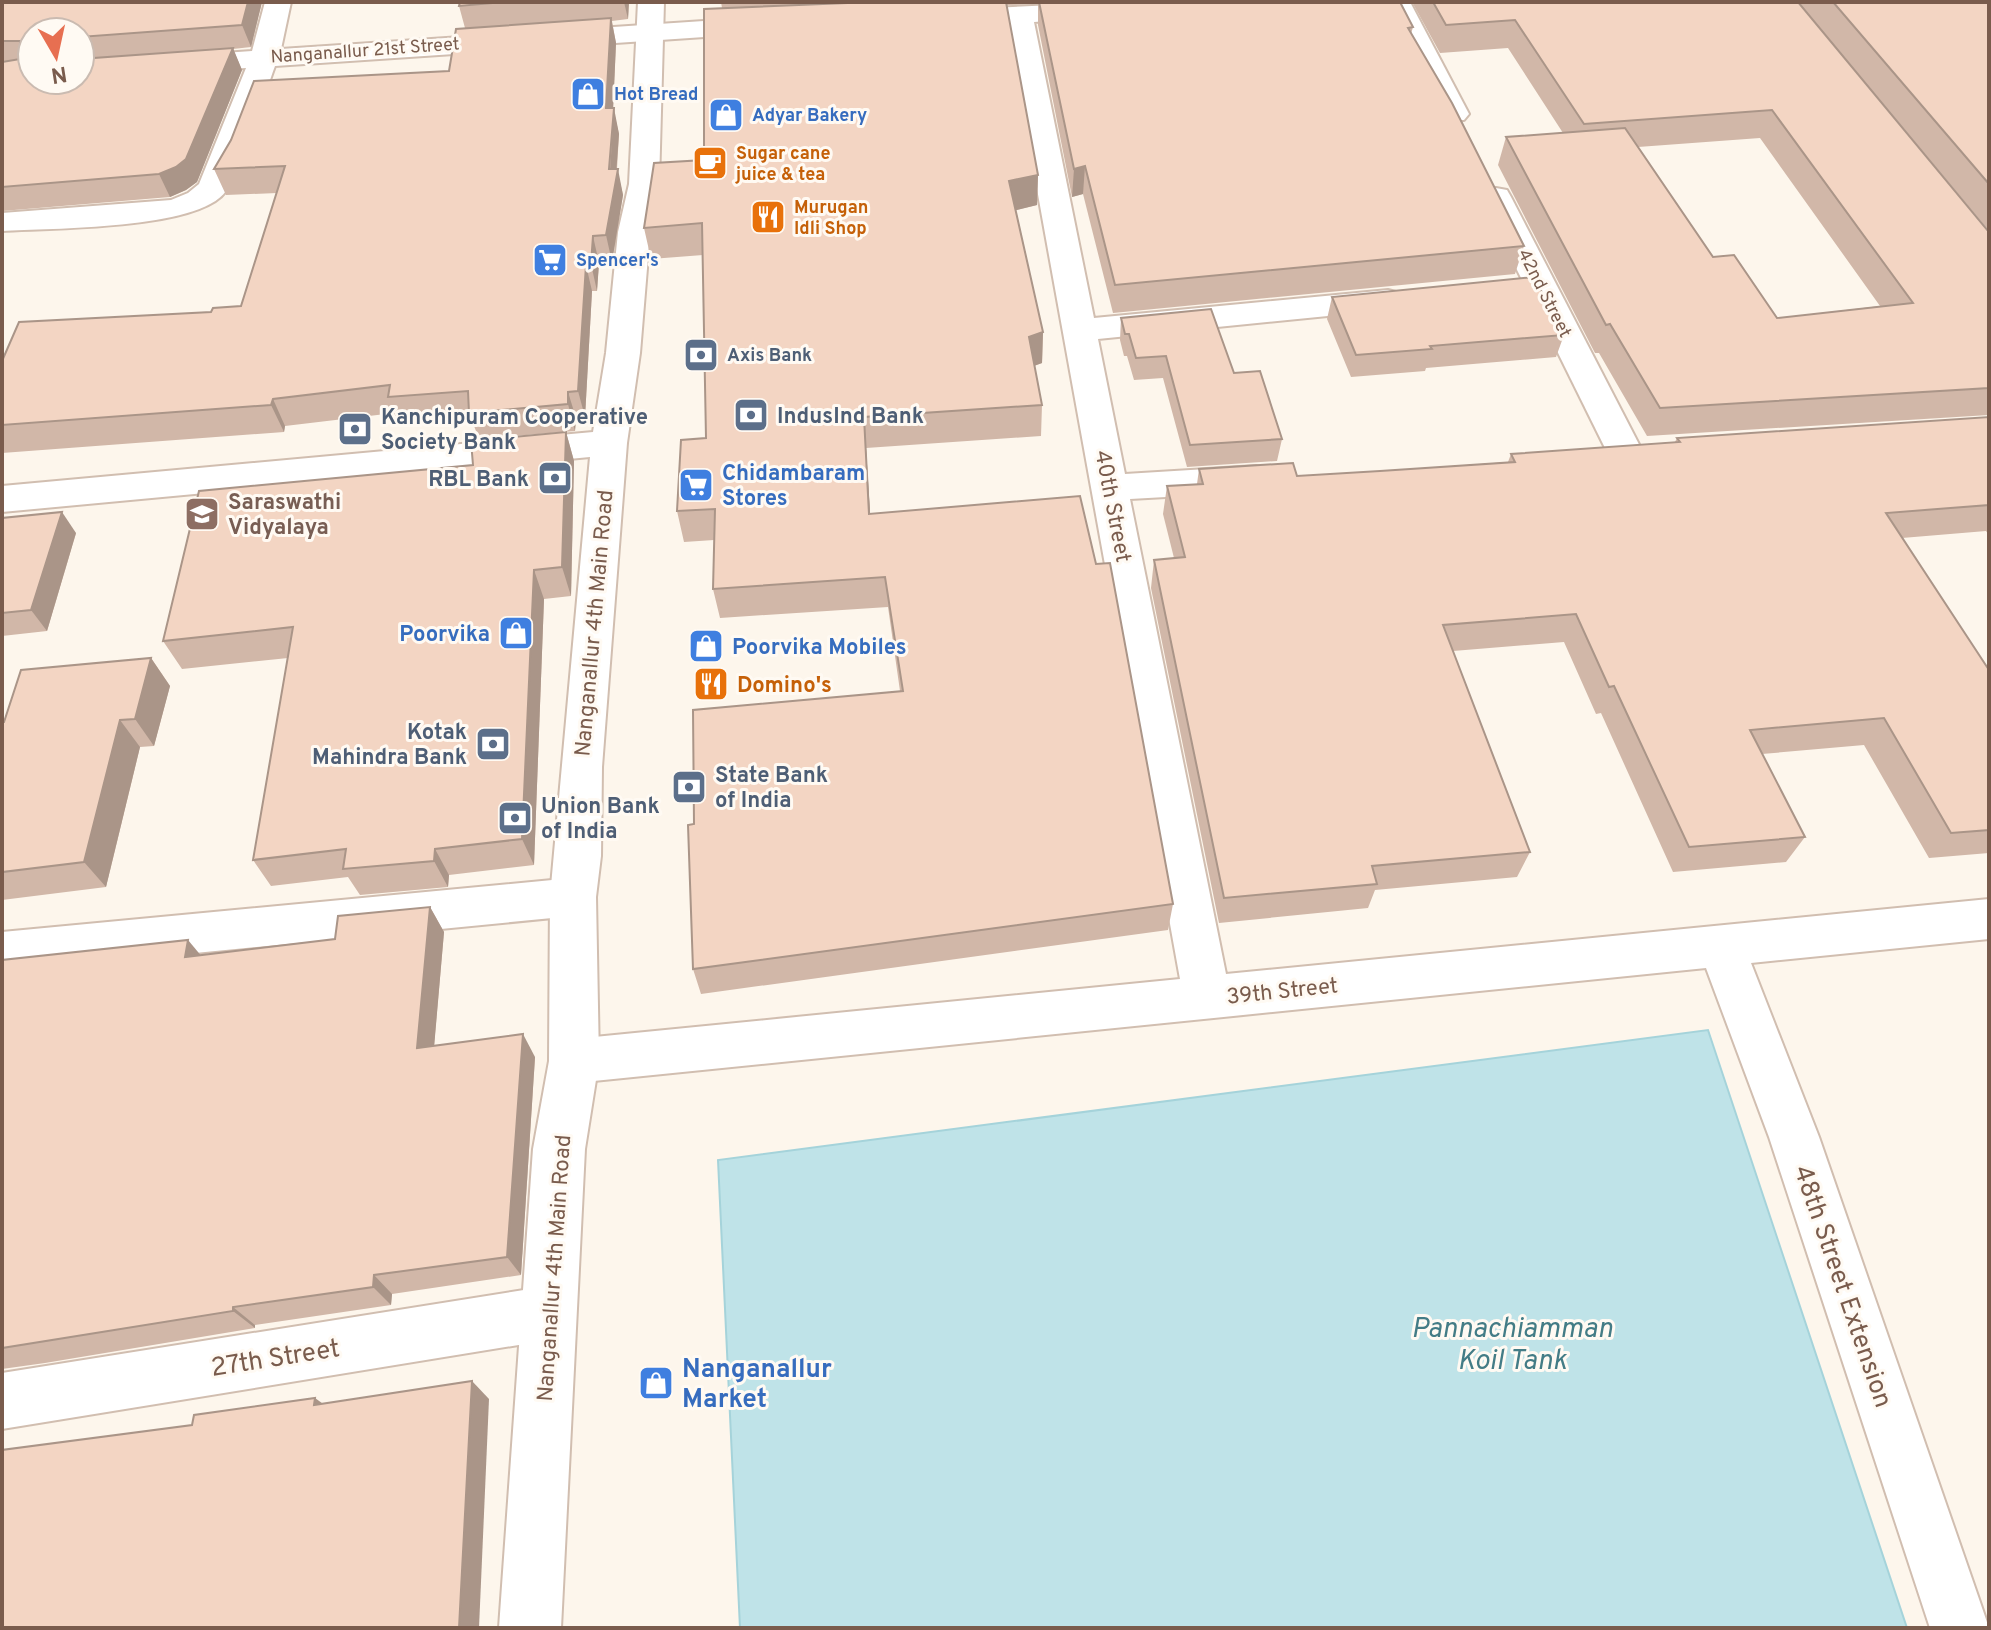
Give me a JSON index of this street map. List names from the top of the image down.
{
  "streets": {
    "street": [
      "Nanganallur 21st Street",
      "42nd Street",
      "40th Street",
      "Nanganallur 4th Main Road",
      "39th Street",
      "48th Street Extension",
      "27th Street"
    ]
  },
  "crossings": [
    ["Nanganallur 21st Street", "Nanganallur 4th Main Road"],
    ["40th Street", "39th Street"],
    ["Nanganallur 4th Main Road", "39th Street"],
    ["Nanganallur 4th Main Road", "27th Street"],
    ["39th Street", "48th Street Extension"]
  ],
  "water": ["Pannachiamman Koil Tank"],
  "places": {
    "shop": [
      "Hot Bread",
      "Adyar Bakery",
      "Poorvika",
      "Poorvika Mobiles",
      "Nanganallur Market"
    ],
    "cafe": ["Sugar cane juice & tea"],
    "restaurant": ["Murugan Idli Shop", "Domino's"],
    "supermarket": ["Spencer's", "Chidambaram Stores"],
    "bank": [
      "Axis Bank",
      "IndusInd Bank",
      "Kanchipuram Cooperative Society Bank",
      "RBL Bank",
      "Kotak Mahindra Bank",
      "State Bank of India",
      "Union Bank of India"
    ],
    "school or university": ["Saraswathi Vidyalaya"]
  },
  "north": "bottom"
}
